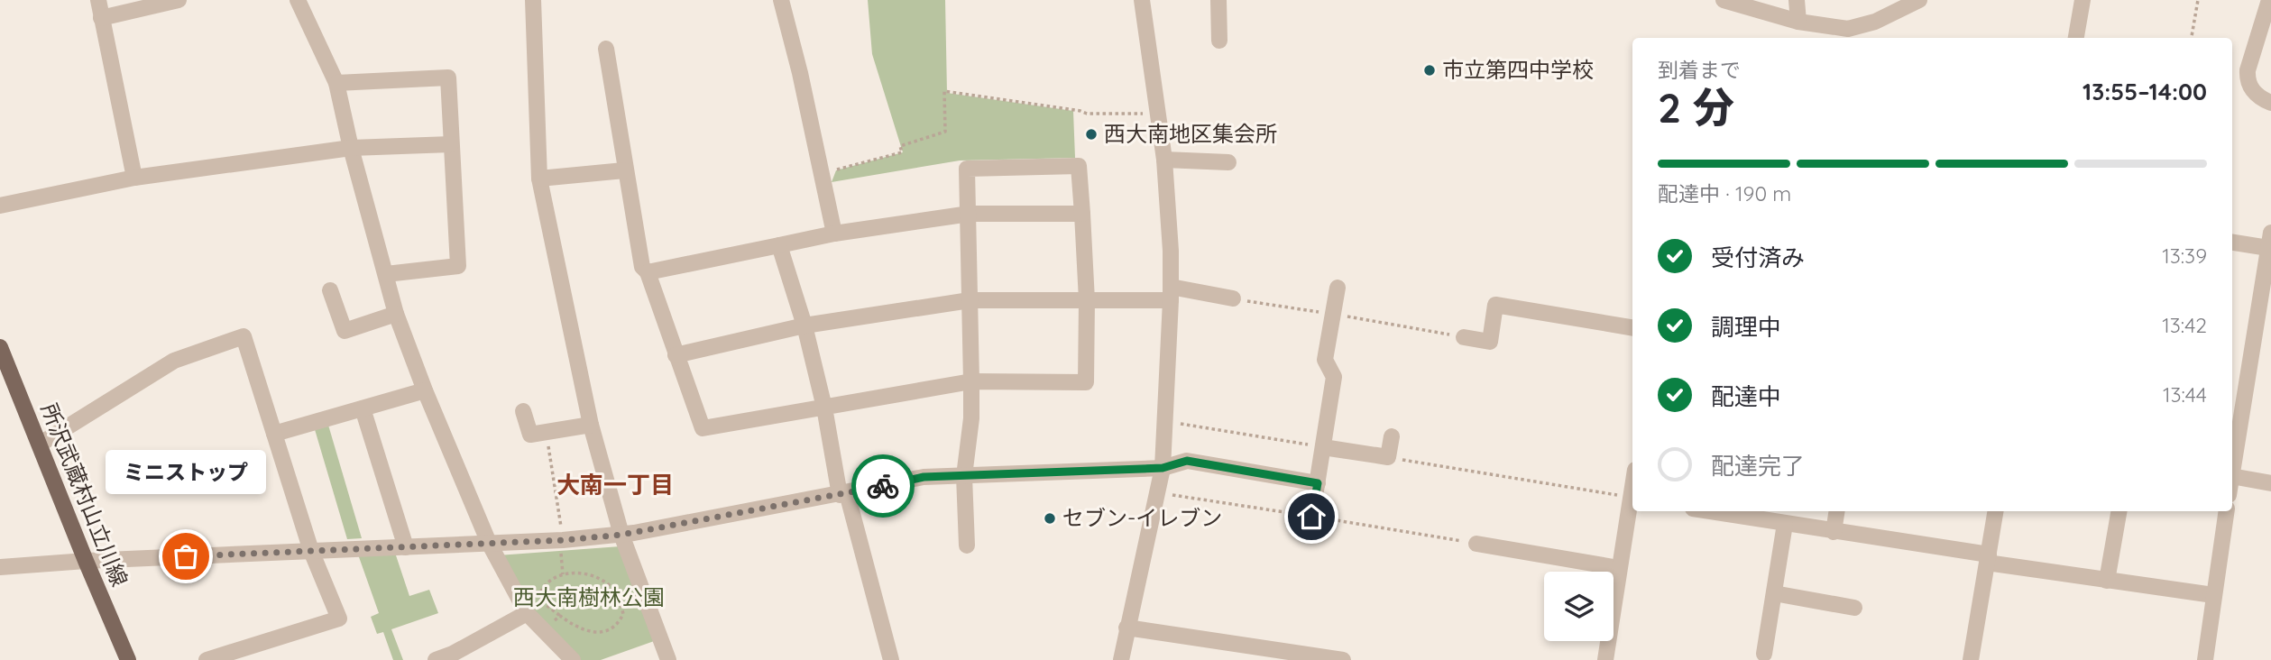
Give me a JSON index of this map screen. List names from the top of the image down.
{
  "streets": {
    "main road": ["所沢武蔵村山立川線"]
  },
  "districts": ["大南一丁目"],
  "parks": ["西大南樹林公園"],
  "places": [
    "市立第四中学校",
    "西大南地区集会所",
    "セブン-イレブン",
    "ミニストップ"
  ],
  "page": {
    "heading": ["2 分", "到着まで", "13:55–14:00"],
    "bar": "配達中 · 190 m",
    "list": [
      ["受付済み", "13:39"],
      ["調理中", "13:42"],
      ["配達中", "13:44"],
      "配達完了"
    ],
    "bubble": "ミニストップ"
  }
}
